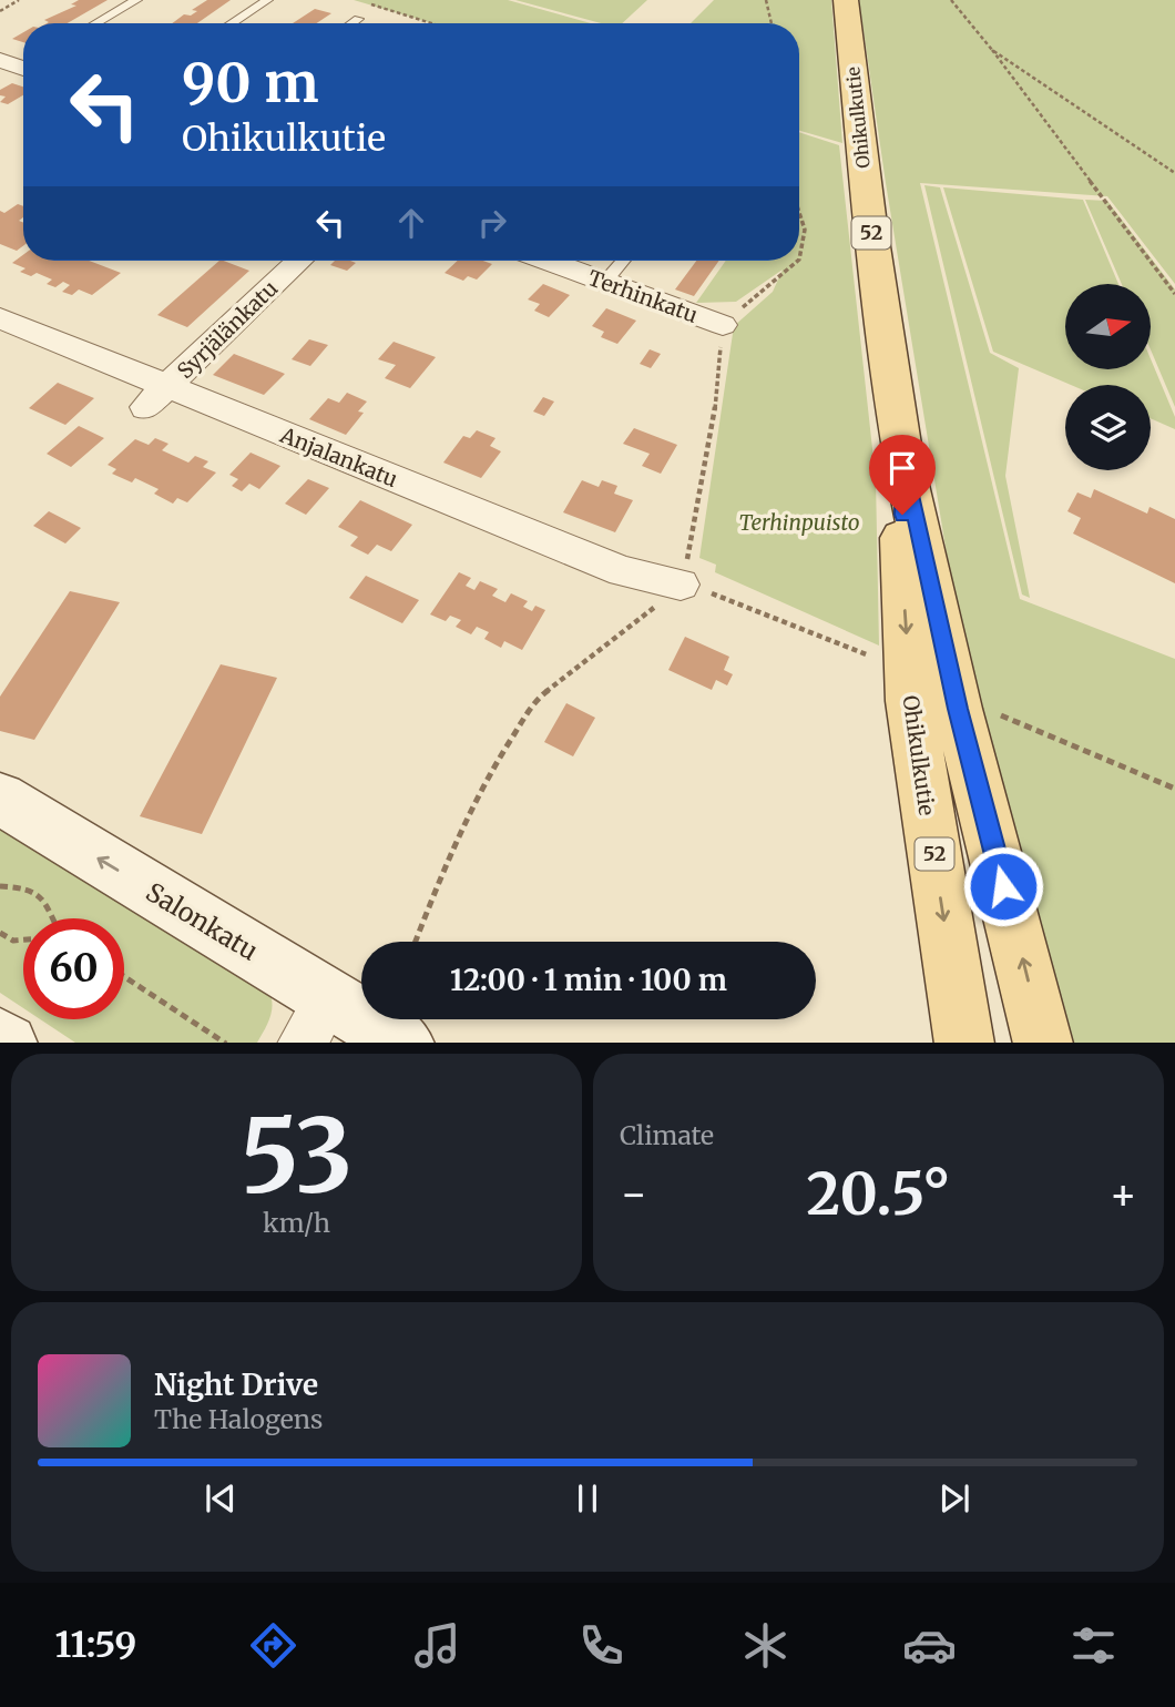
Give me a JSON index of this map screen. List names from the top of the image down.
{
  "streets": {
    "main road": ["Ohikulkutie", "52", "Salonkatu"],
    "street": ["Terhinkatu", "Syrjälänkatu", "Anjalankatu"]
  },
  "crossings": [
    ["Syrjälänkatu", "Anjalankatu"]
  ],
  "one_way": ["Salonkatu"],
  "parks": ["Terhinpuisto"],
  "north": "right",
  "page": {
    "turn": ["90 m", "Ohikulkutie"],
    "limit": "60",
    "trip": "12:00 · 1 min · 100 m",
    "tile": [
      ["53", "km/h"],
      "Climate"
    ],
    "heat": ["−", "20.5°", "+"],
    "song": ["Night Drive", "The Halogens"],
    "tabs": "11:59"
  }
}
